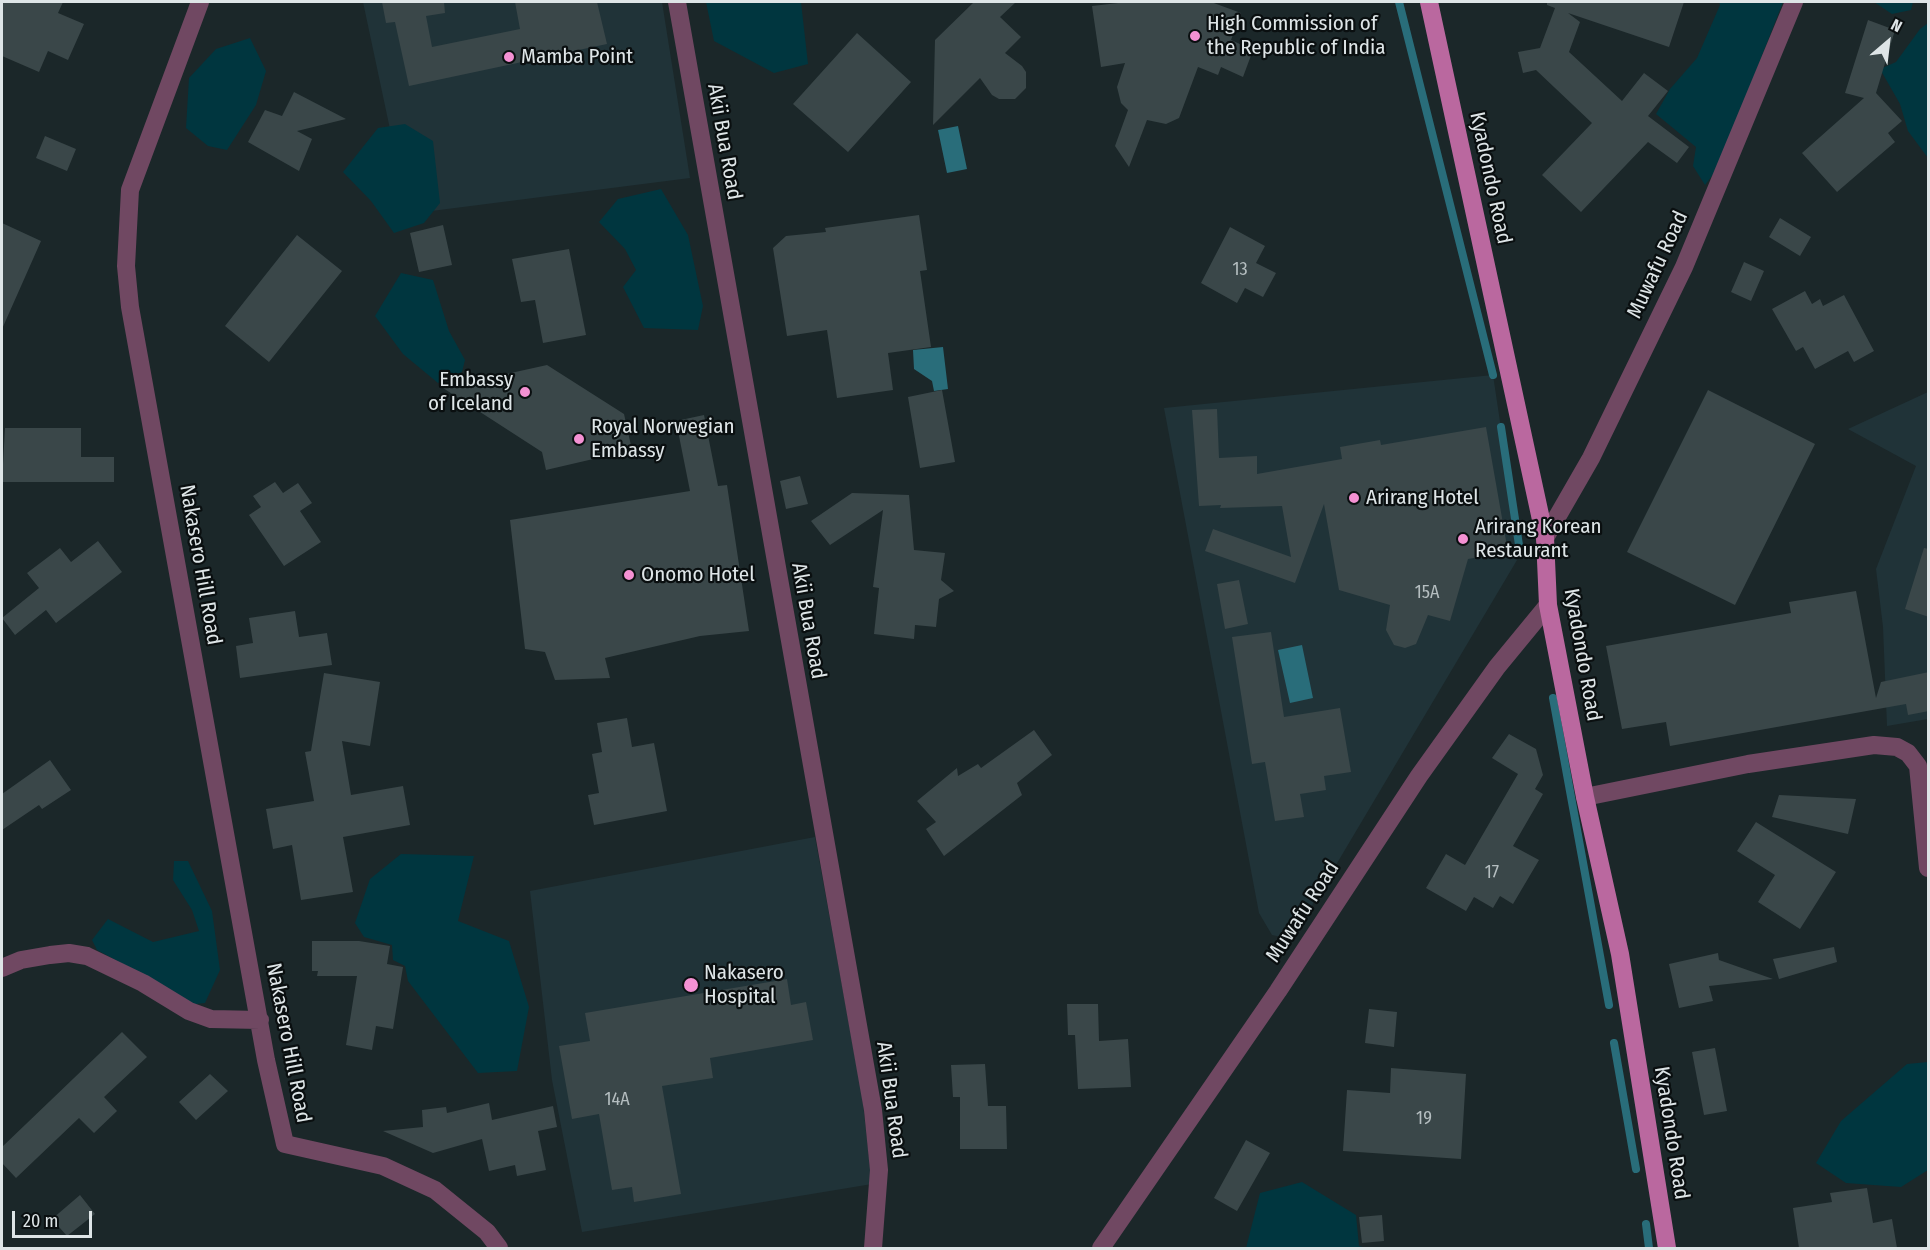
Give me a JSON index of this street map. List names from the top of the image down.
{
  "streets": {
    "main road": ["Kyadondo Road"],
    "street": ["Akii Bua Road", "Muwafu Road", "Nakasero Hill Road"]
  },
  "crossings": [
    ["Kyadondo Road", "Muwafu Road"]
  ],
  "places": [
    "High Commission of the Republic of India",
    "Mamba Point",
    "Embassy of Iceland",
    "Royal Norwegian Embassy",
    "Arirang Hotel",
    "Arirang Korean Restaurant",
    "Onomo Hotel",
    "Nakasero Hospital"
  ],
  "house_numbers": [
    "13",
    "15A",
    "17",
    "14A",
    "19"
  ],
  "scale_bar": "20 m",
  "north": "top right"
}
